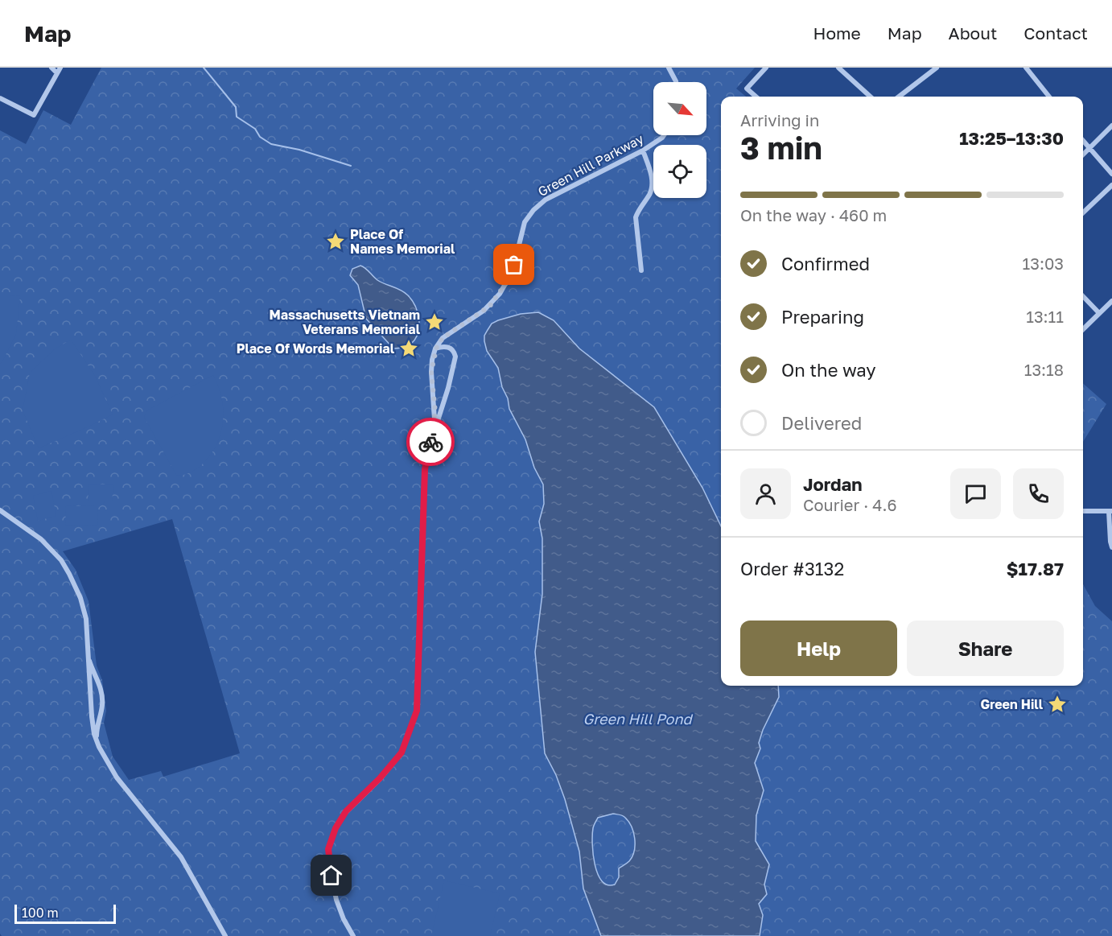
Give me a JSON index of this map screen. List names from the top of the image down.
{
  "streets": {
    "street": ["Green Hill Parkway"]
  },
  "water": ["Green Hill Pond"],
  "places": {
    "place": [
      "Place Of Names Memorial",
      "Massachusetts Vietnam Veterans Memorial",
      "Place Of Words Memorial",
      "Green Hill"
    ]
  },
  "scale_bar": "100 m",
  "north": "bottom right",
  "page": {
    "header": "Map",
    "nav": [
      "Home",
      "Map",
      "About",
      "Contact"
    ],
    "heading": ["3 min", "Arriving in", "13:25–13:30"],
    "panel": [
      "Jordan",
      "Courier · 4.6",
      "Order #3132",
      "$17.87"
    ],
    "bar": "On the way · 460 m",
    "list": [
      ["Confirmed", "13:03"],
      ["Preparing", "13:11"],
      ["On the way", "13:18"],
      "Delivered"
    ],
    "buttons": ["Help", "Share"],
    "scale": "100 m"
  }
}
